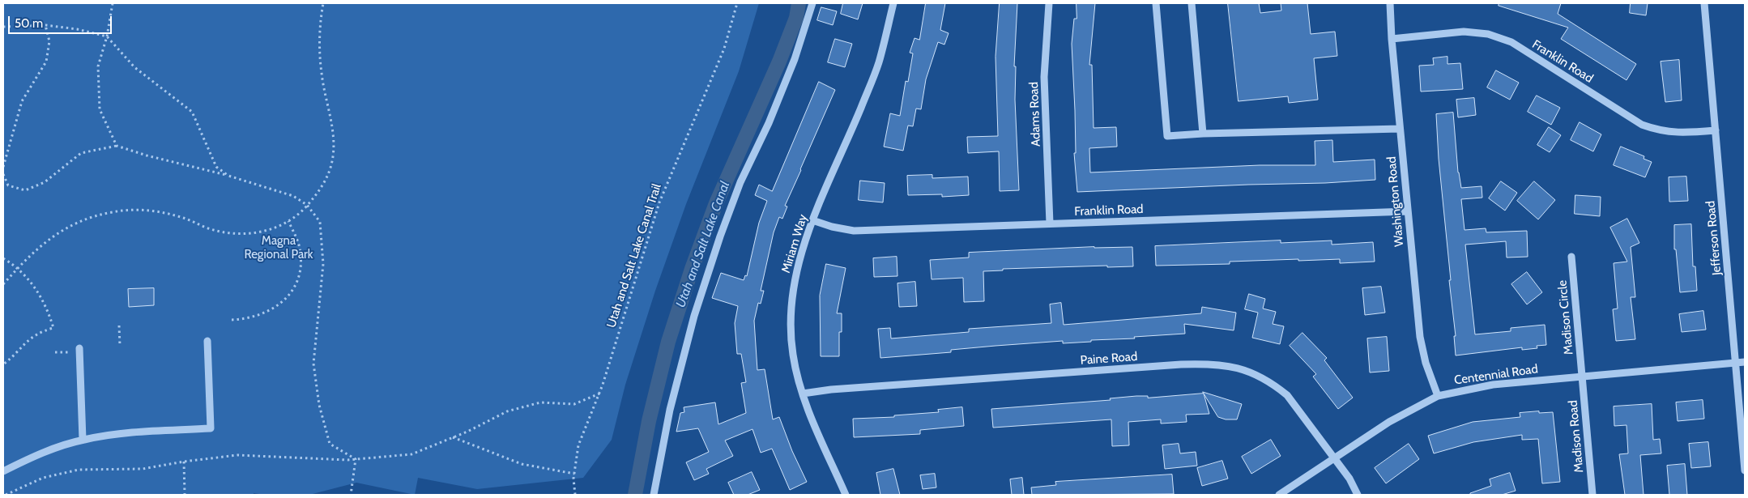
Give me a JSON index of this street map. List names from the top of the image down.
{
  "streets": {
    "street": [
      "Franklin Road",
      "Adams Road",
      "Washington Road",
      "Jefferson Road",
      "Miriam Way",
      "Madison Circle",
      "Paine Road",
      "Centennial Road",
      "Madison Road"
    ],
    "path": ["Utah and Salt Lake Canal Trail"]
  },
  "crossings": [
    ["Franklin Road", "Adams Road"],
    ["Franklin Road", "Washington Road"],
    ["Franklin Road", "Jefferson Road"],
    ["Franklin Road", "Miriam Way"],
    ["Washington Road", "Centennial Road"],
    ["Jefferson Road", "Centennial Road"],
    ["Miriam Way", "Paine Road"],
    ["Madison Circle", "Centennial Road"],
    ["Madison Circle", "Madison Road"],
    ["Paine Road", "Centennial Road"],
    ["Centennial Road", "Madison Road"]
  ],
  "water": ["Utah and Salt Lake Canal"],
  "parks": ["Magna Regional Park"],
  "scale_bar": "50 m"
}
